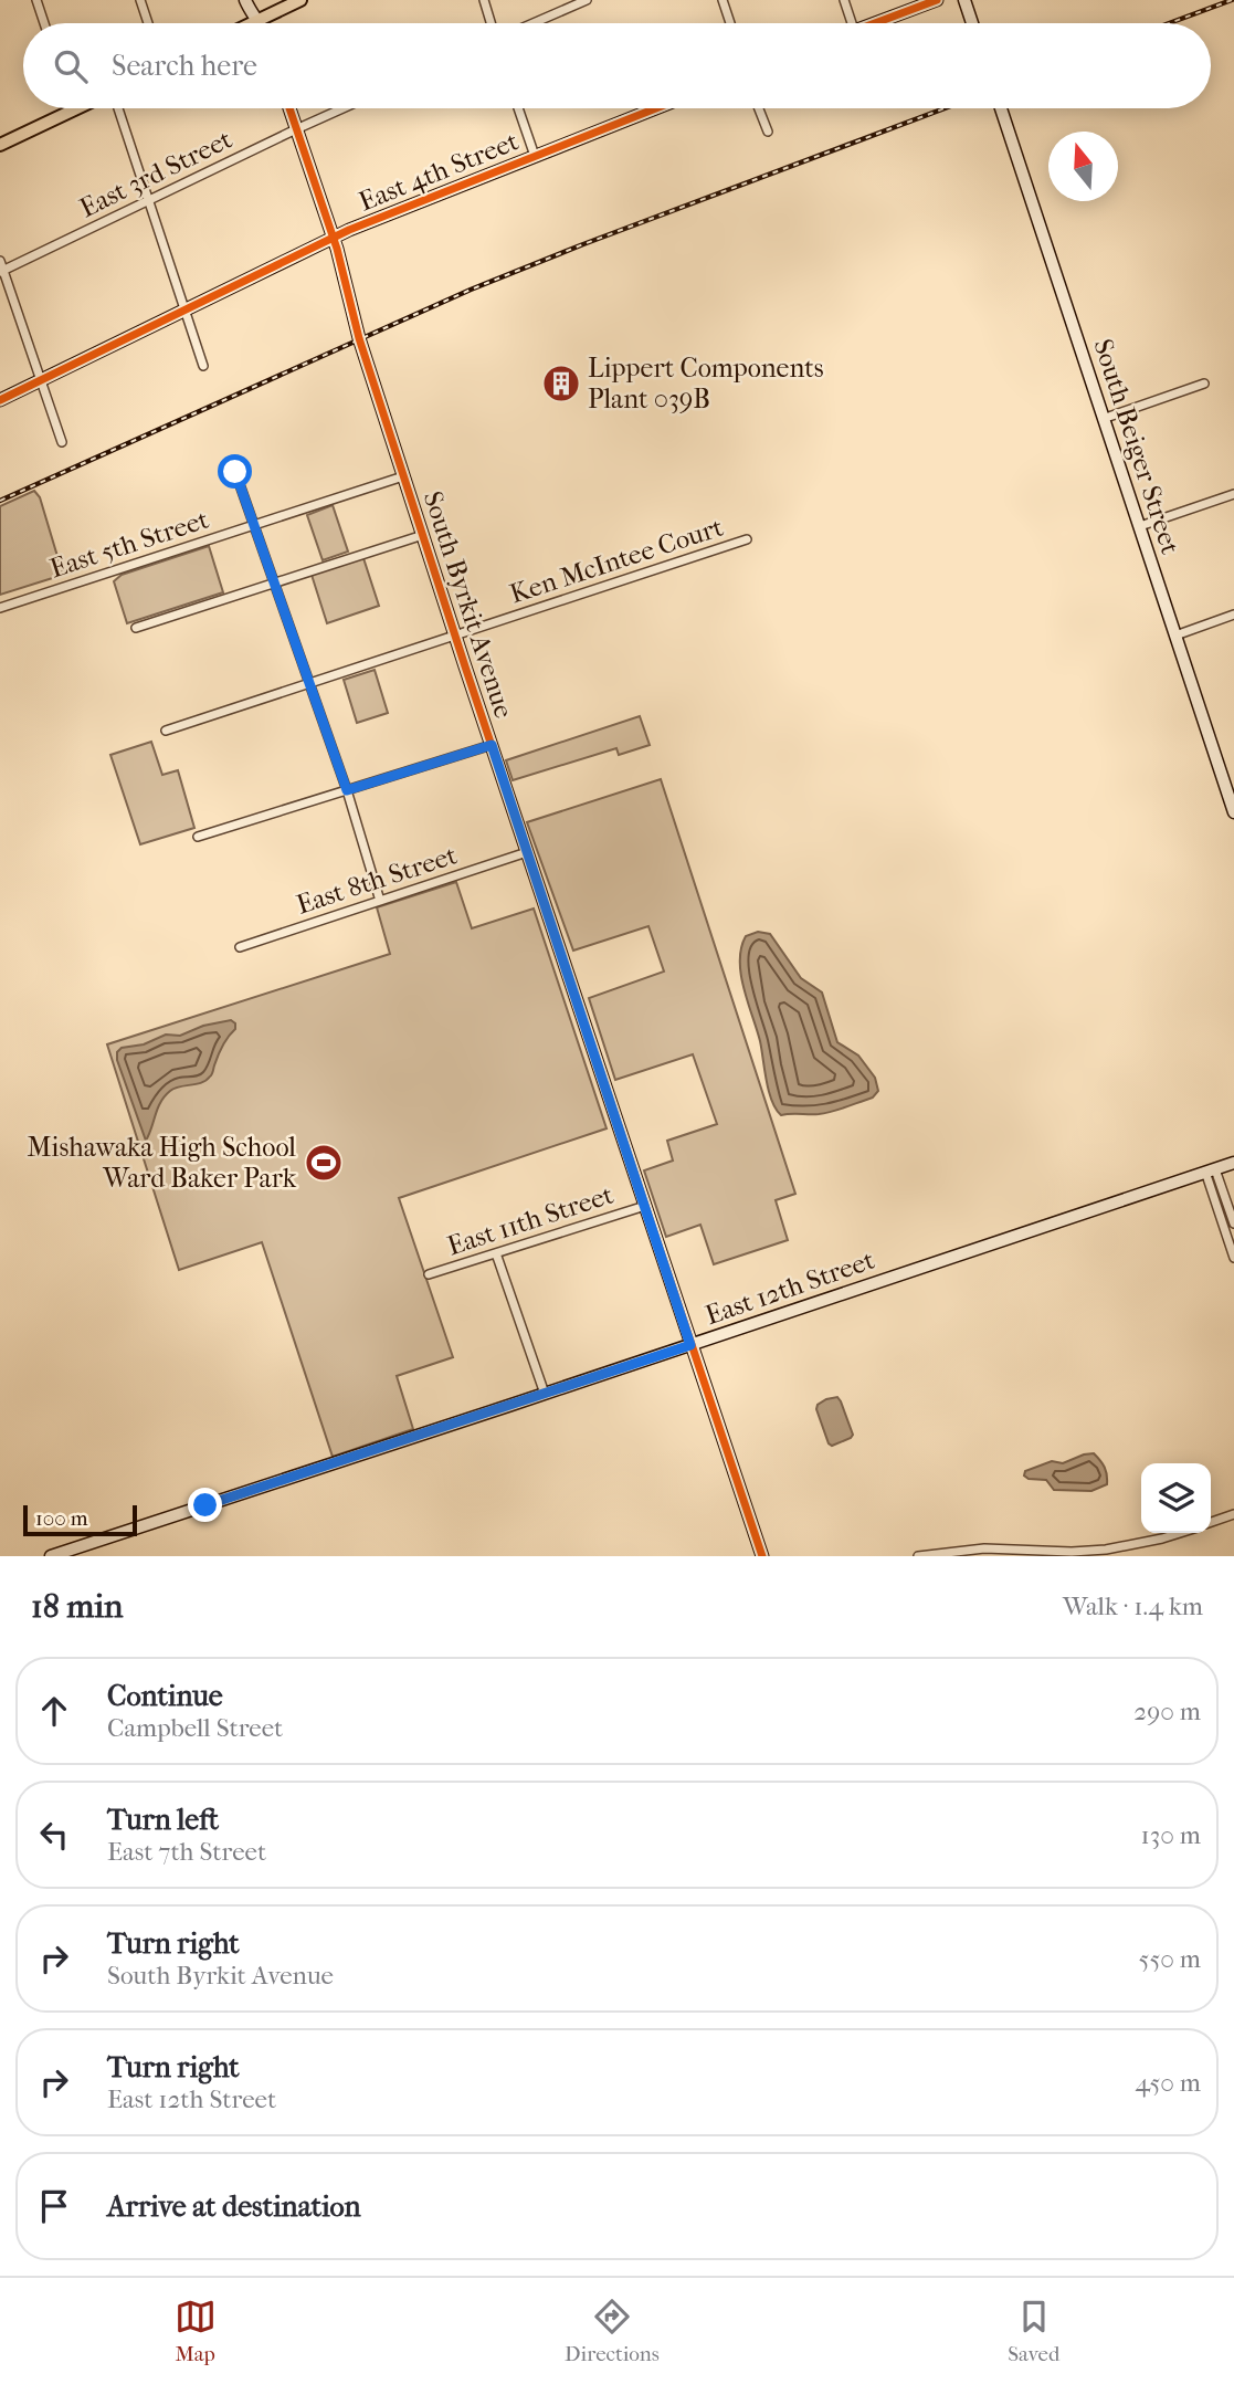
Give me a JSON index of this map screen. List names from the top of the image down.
{
  "streets": {
    "street": [
      "East 4th Street",
      "East 3rd Street",
      "South Beiger Street",
      "East 5th Street",
      "Ken McIntee Court",
      "South Byrkit Avenue",
      "East 8th Street",
      "East 11th Street",
      "East 12th Street"
    ]
  },
  "crossings": [
    ["East 4th Street", "South Byrkit Avenue"],
    ["East 3rd Street", "South Byrkit Avenue"],
    ["East 5th Street", "South Byrkit Avenue"],
    ["Ken McIntee Court", "South Byrkit Avenue"],
    ["South Byrkit Avenue", "East 8th Street"],
    ["South Byrkit Avenue", "East 11th Street"],
    ["South Byrkit Avenue", "East 12th Street"]
  ],
  "places": {
    "building": ["Lippert Components Plant 039B"],
    "sports": ["Mishawaka High School Ward Baker Park"]
  },
  "scale_bar": "100 m",
  "north": "top",
  "page": {
    "search": "Search here",
    "scale": "100 m",
    "heading": ["18 min", "Walk · 1.4 km"],
    "list": [
      ["Continue", "Campbell Street", "290 m"],
      ["Turn left", "East 7th Street", "130 m"],
      ["Turn right", "South Byrkit Avenue", "550 m"],
      ["Turn right", "East 12th Street", "450 m"],
      "Arrive at destination"
    ],
    "nav": ["Map", "Directions", "Saved"]
  }
}
